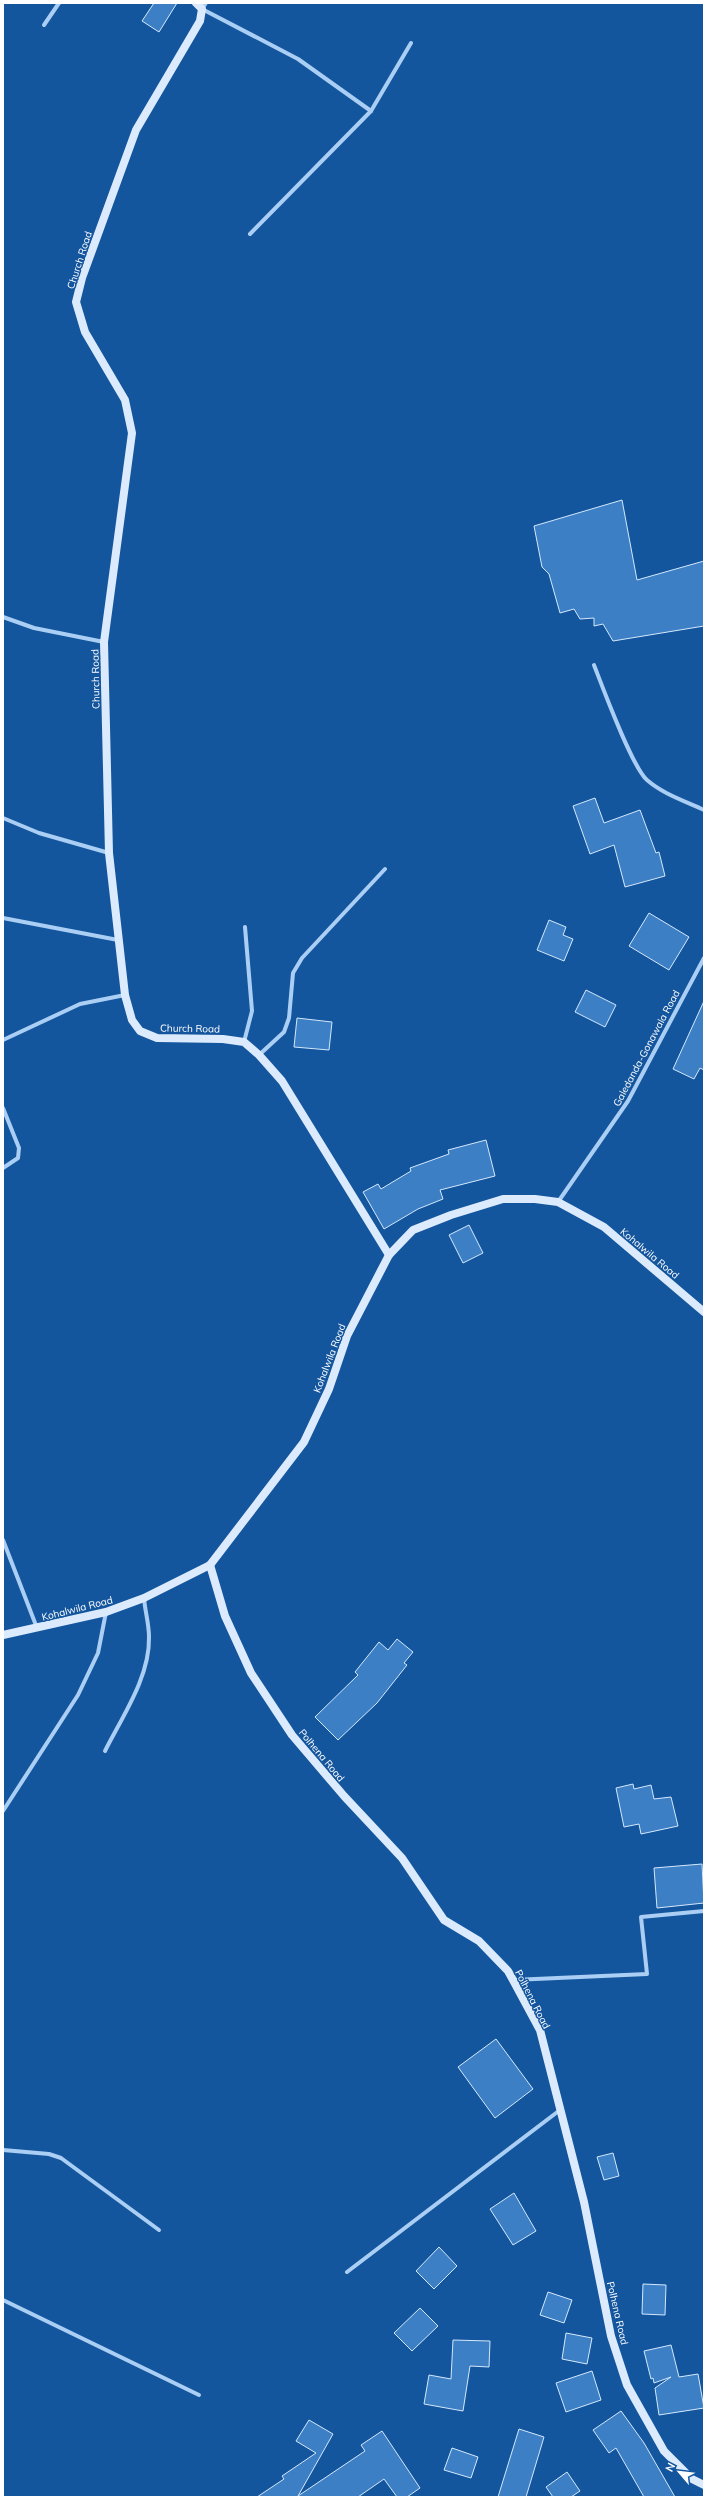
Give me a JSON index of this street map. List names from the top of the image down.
{
  "streets": {
    "street": [
      "Church Road",
      "Galedanda-Gonawala Road",
      "Kohalwila Road",
      "Polhena Road"
    ]
  },
  "crossings": [
    ["Galedanda-Gonawala Road", "Kohalwila Road"],
    ["Kohalwila Road", "Polhena Road"]
  ],
  "north": "top left"
}
